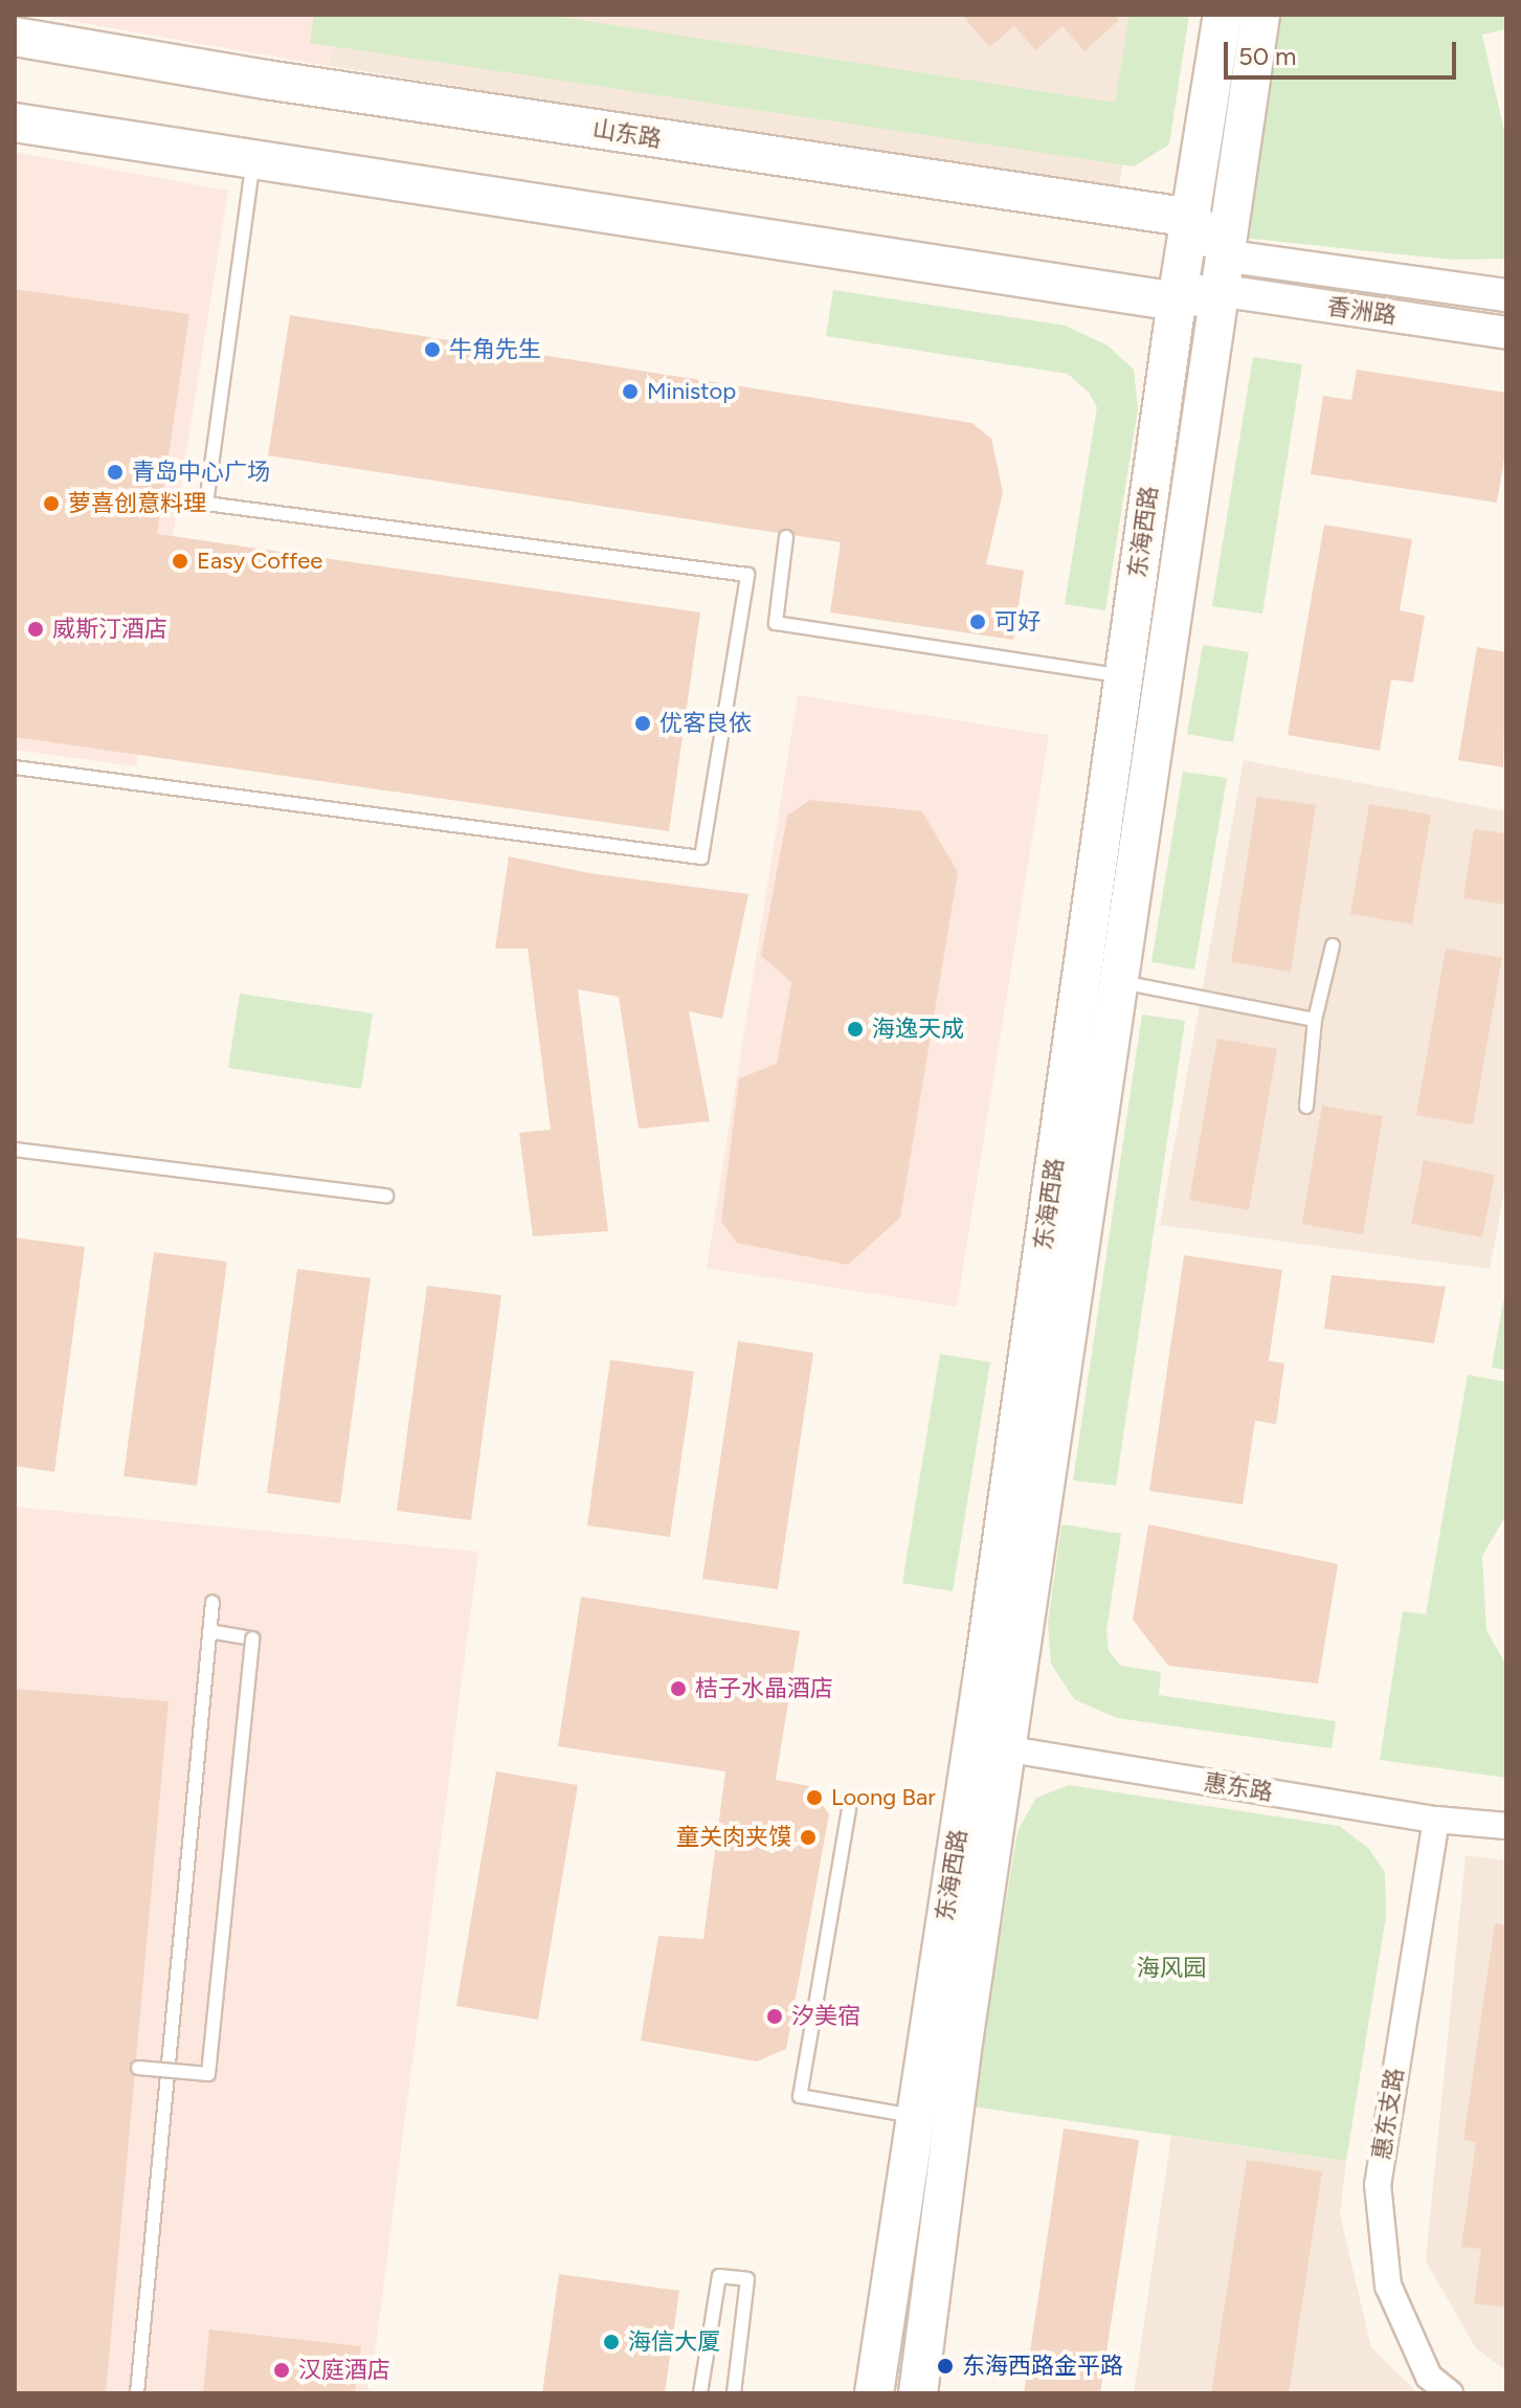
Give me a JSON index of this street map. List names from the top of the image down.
{
  "streets": {
    "main road": ["山东路", "东海西路"],
    "street": ["香洲路", "惠东路", "惠东支路"]
  },
  "crossings": [
    ["山东路", "东海西路"],
    ["香洲路", "东海西路"],
    ["东海西路", "惠东路"],
    ["惠东路", "惠东支路"]
  ],
  "parks": ["海风园"],
  "places": [
    "牛角先生",
    "Ministop",
    "青岛中心广场",
    "萝喜创意料理",
    "Easy Coffee",
    "可好",
    "威斯汀酒店",
    "优客良依",
    "海逸天成",
    "桔子水晶酒店",
    "Loong Bar",
    "童关肉夹馍",
    "汐美宿",
    "海信大厦",
    "东海西路金平路",
    "汉庭酒店"
  ],
  "scale_bar": "50 m"
}
